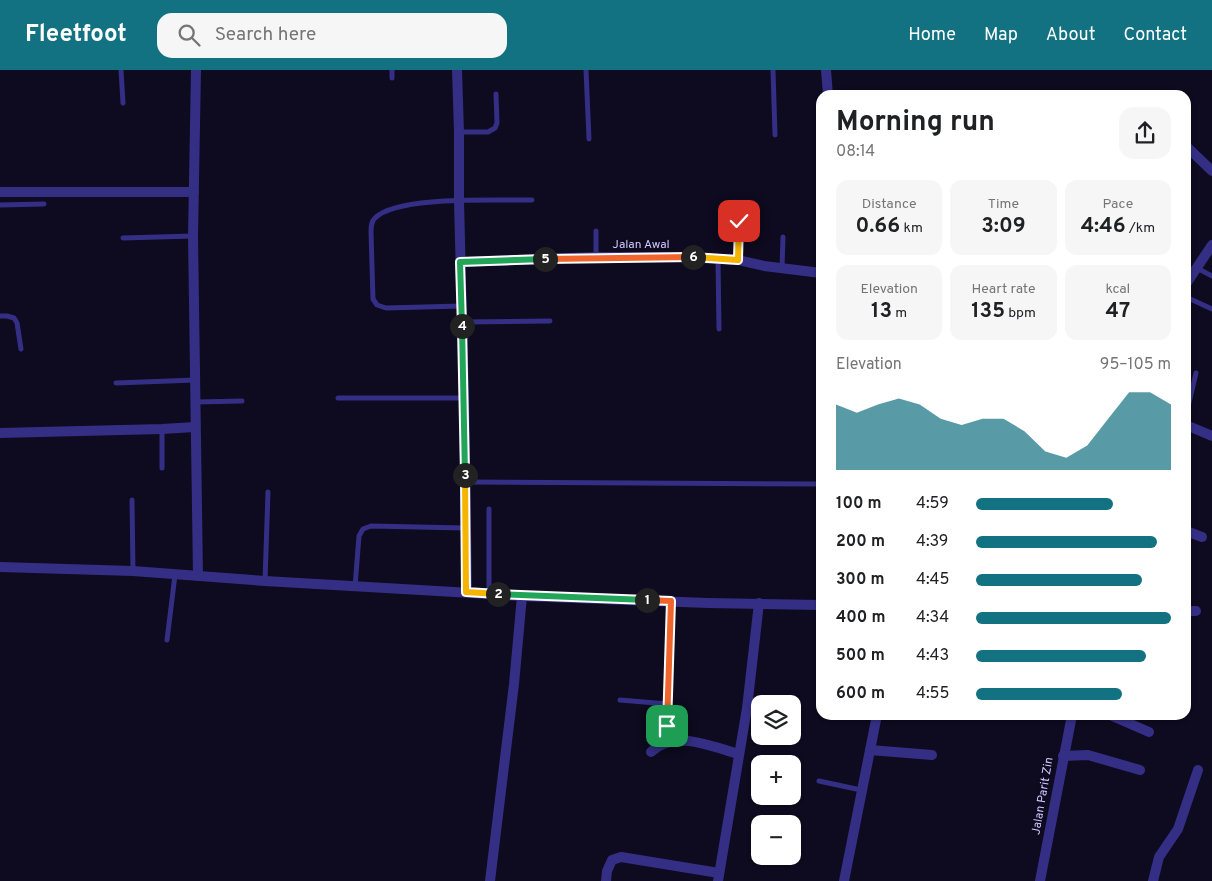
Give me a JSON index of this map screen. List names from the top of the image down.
{
  "streets": {
    "street": ["Jalan Awal", "Jalan Parit Zin"]
  },
  "page": {
    "header": "Fleetfoot",
    "search": "Search here",
    "nav": [
      "Home",
      "Map",
      "About",
      "Contact"
    ],
    "heading": ["Morning run", "08:14"],
    "stats": [
      ["Distance", "0.66 km"],
      ["Time", "3:09"],
      ["Pace", "4:46 /km"],
      ["Elevation", "13 m"],
      ["Heart rate", "135 bpm"],
      ["kcal", "47"]
    ],
    "pins": [
      "6",
      "5",
      "4",
      "3",
      "2",
      "1"
    ],
    "chart": ["Elevation", "95–105 m"],
    "list": [
      {
        "name": "100 m",
        "note": "4:59"
      },
      {
        "name": "200 m",
        "note": "4:39"
      },
      {
        "name": "300 m",
        "note": "4:45"
      },
      {
        "name": "400 m",
        "note": "4:34"
      },
      {
        "name": "500 m",
        "note": "4:43"
      },
      {
        "name": "600 m",
        "note": "4:55"
      }
    ],
    "map_buttons": ["+", "−"]
  }
}
